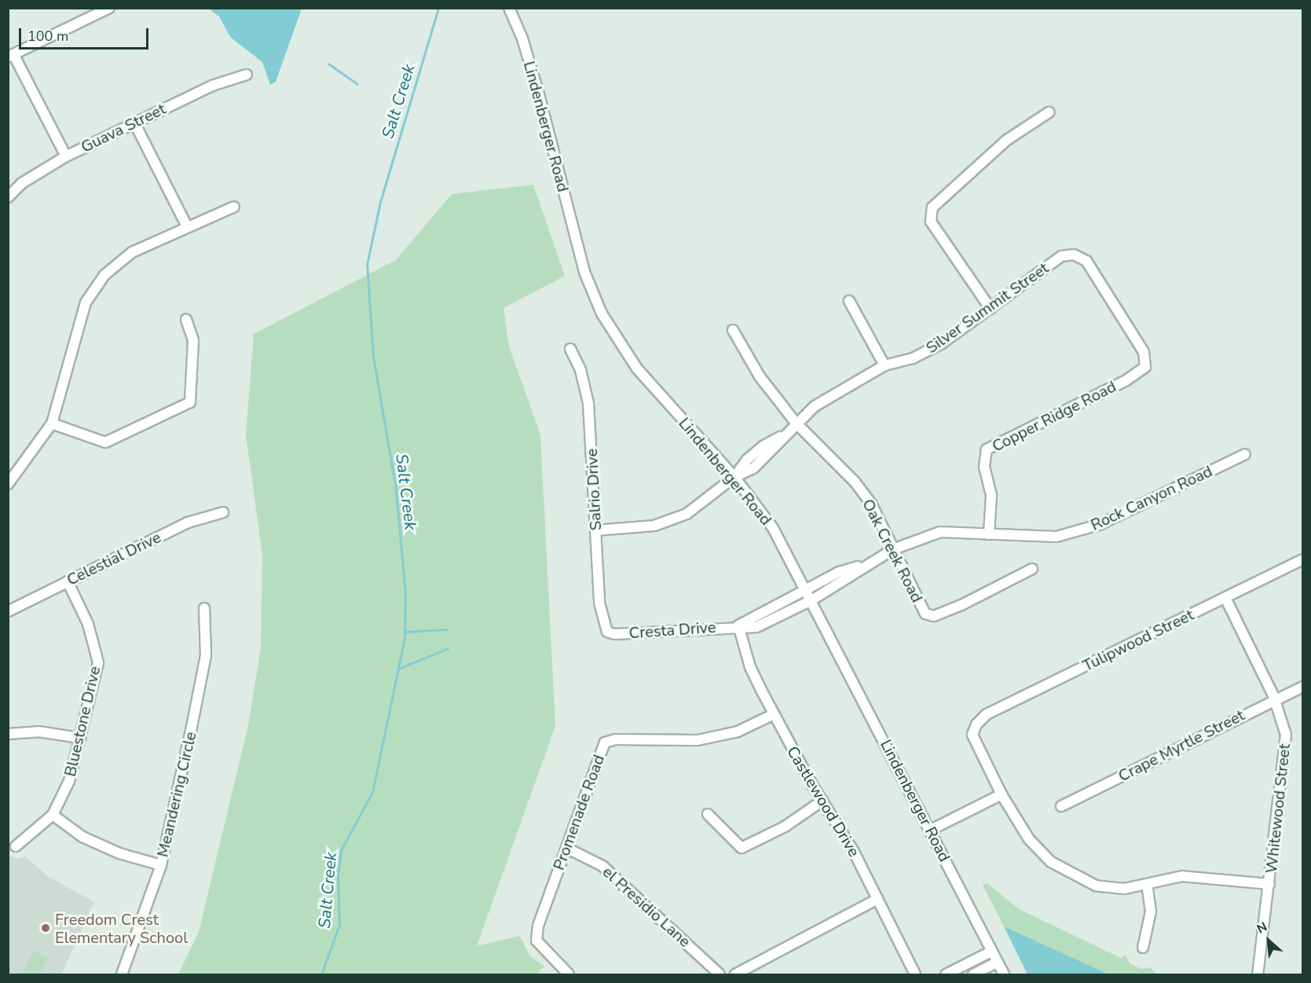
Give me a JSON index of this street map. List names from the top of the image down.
{
  "streets": {
    "street": [
      "Lindenberger Road",
      "Guava Street",
      "Silver Summit Street",
      "Copper Ridge Road",
      "Salrio Drive",
      "Rock Canyon Road",
      "Oak Creek Road",
      "Celestial Drive",
      "Cresta Drive",
      "Tulipwood Street",
      "Bluestone Drive",
      "Crape Myrtle Street",
      "Meandering Circle",
      "Castlewood Drive",
      "Whitewood Street",
      "Promenade Road",
      "el Presidio Lane"
    ]
  },
  "crossings": [
    ["Lindenberger Road", "Silver Summit Street"],
    ["Lindenberger Road", "Rock Canyon Road"],
    ["Lindenberger Road", "Cresta Drive"],
    ["Silver Summit Street", "Copper Ridge Road"],
    ["Silver Summit Street", "Salrio Drive"],
    ["Silver Summit Street", "Oak Creek Road"],
    ["Copper Ridge Road", "Rock Canyon Road"],
    ["Salrio Drive", "Cresta Drive"],
    ["Rock Canyon Road", "Oak Creek Road"],
    ["Rock Canyon Road", "Cresta Drive"],
    ["Celestial Drive", "Bluestone Drive"],
    ["Cresta Drive", "Castlewood Drive"],
    ["Tulipwood Street", "Whitewood Street"],
    ["Crape Myrtle Street", "Whitewood Street"],
    ["Castlewood Drive", "Promenade Road"],
    ["Promenade Road", "el Presidio Lane"]
  ],
  "water": ["Salt Creek"],
  "places": ["Freedom Crest Elementary School"],
  "scale_bar": "100 m",
  "north": "top left"
}
